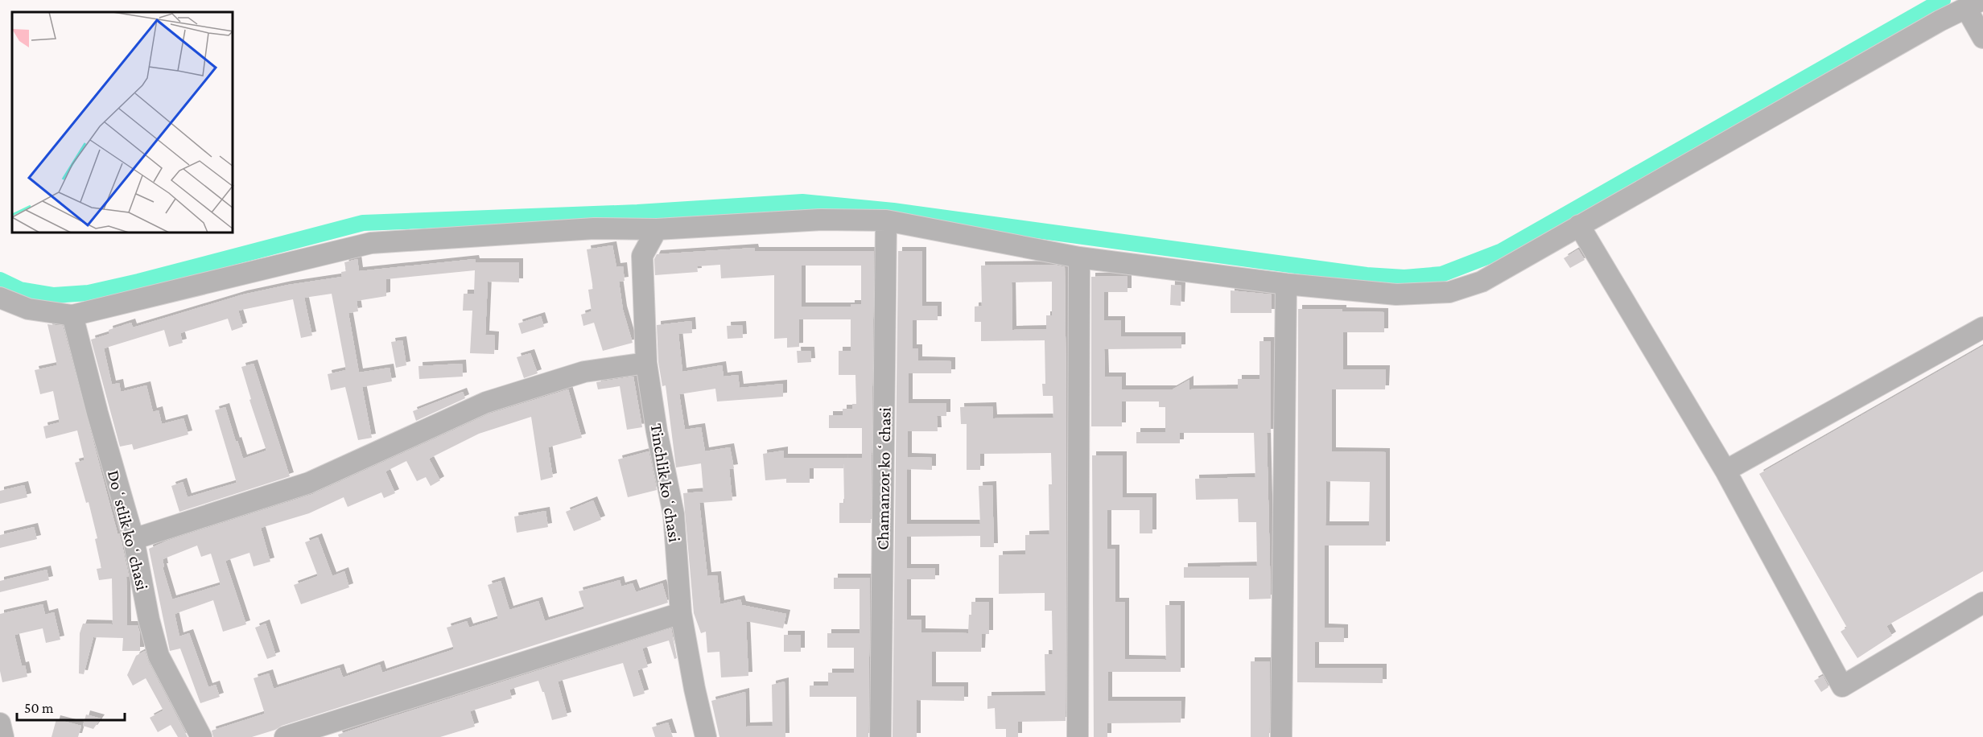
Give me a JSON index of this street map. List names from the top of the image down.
{
  "streets": {
    "street": ["Chamanzor koʻchasi", "Tinchlik koʻchasi", "Doʻstlik koʻchasi"]
  },
  "scale_bar": "50 m"
}
